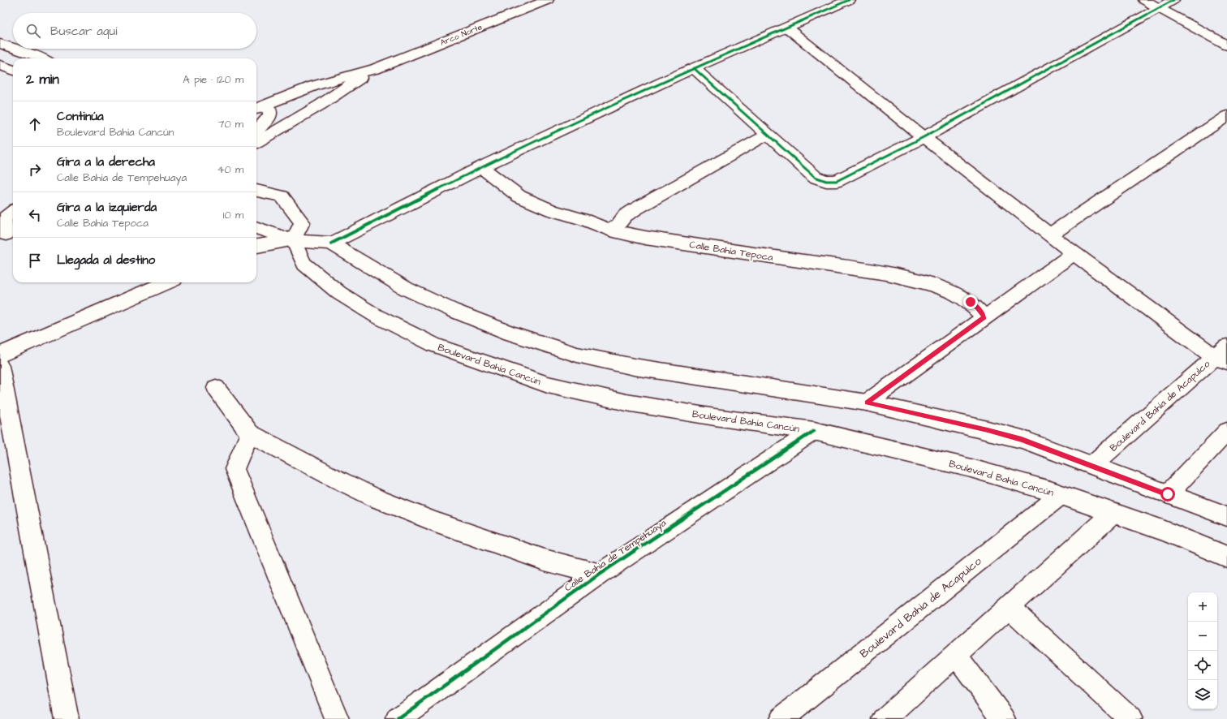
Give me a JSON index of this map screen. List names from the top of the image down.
{
  "streets": {
    "street": [
      "Arco Norte",
      "Calle Bahía Tepoca",
      "Boulevard Bahía Cancún",
      "Boulevard Bahía de Acapulco",
      "Calle Bahía de Tempehuaya"
    ]
  },
  "crossings": [
    ["Boulevard Bahía Cancún", "Boulevard Bahía de Acapulco"],
    ["Boulevard Bahía Cancún", "Calle Bahía de Tempehuaya"]
  ],
  "page": {
    "search": "Buscar aquí",
    "heading": ["2 min", "A pie · 120 m"],
    "list": [
      ["Continúa", "Boulevard Bahía Cancún", "70 m"],
      ["Gira a la derecha", "Calle Bahía de Tempehuaya", "40 m"],
      ["Gira a la izquierda", "Calle Bahía Tepoca", "10 m"],
      "Llegada al destino"
    ],
    "map_buttons": ["+", "−"]
  }
}
